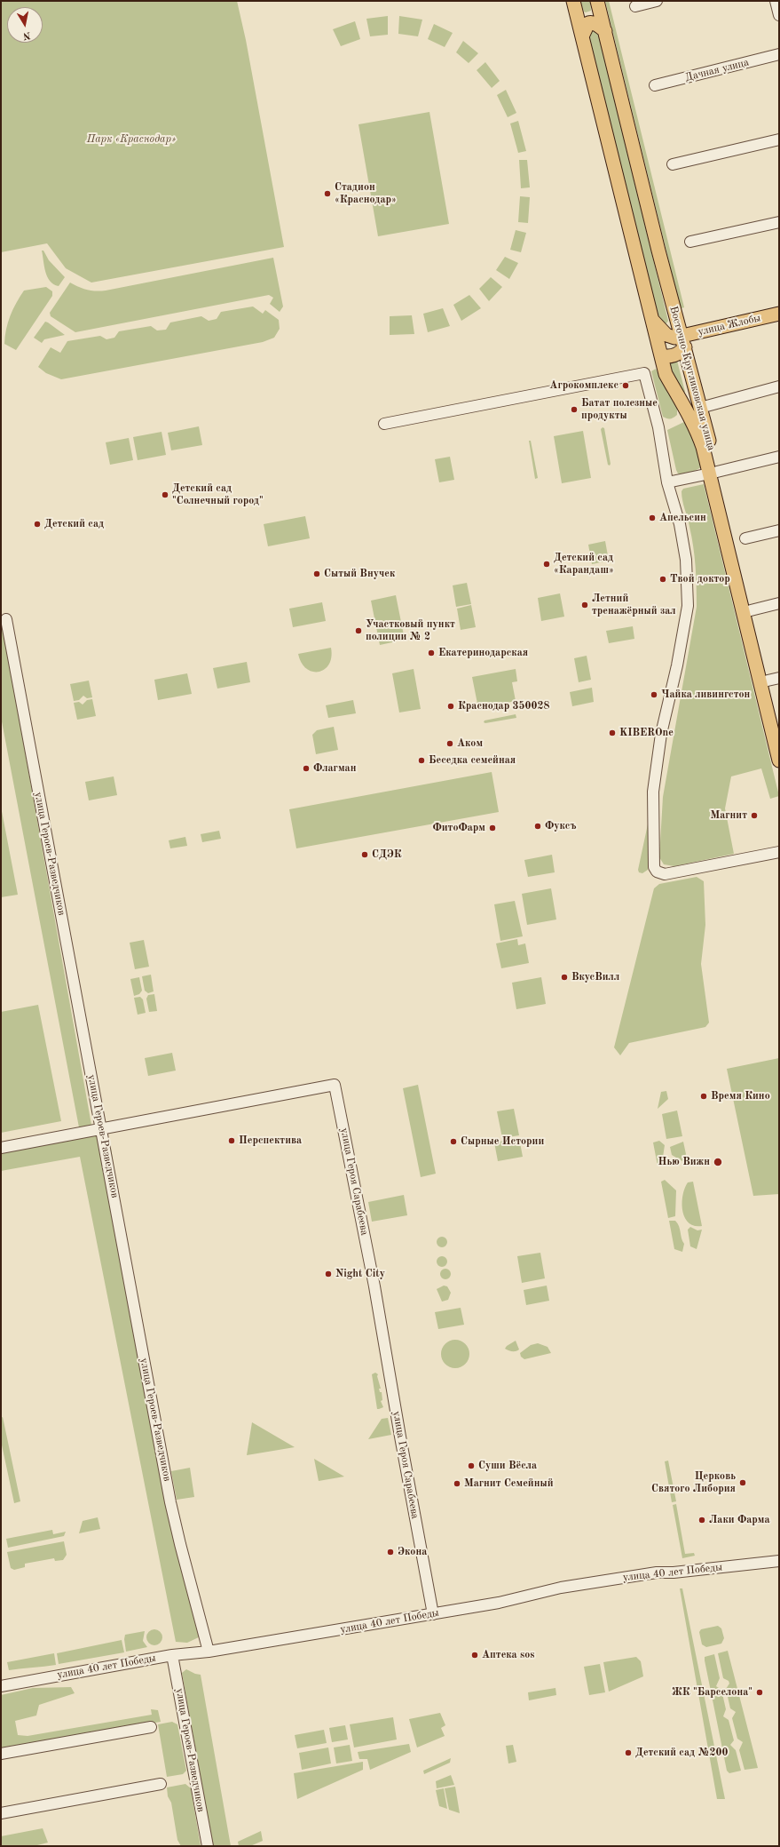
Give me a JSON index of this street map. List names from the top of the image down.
{
  "streets": {
    "main road": ["улица Жлобы", "Восточно-Кругликовская улица"],
    "street": [
      "Дачная улица",
      "улица Героев-Разведчиков",
      "улица Героя Сарабеева",
      "улица 40 лет Победы"
    ]
  },
  "crossings": [
    ["улица Жлобы", "Восточно-Кругликовская улица"],
    ["улица Героев-Разведчиков", "улица Героя Сарабеева"],
    ["улица Героев-Разведчиков", "улица 40 лет Победы"],
    ["улица Героя Сарабеева", "улица 40 лет Победы"]
  ],
  "parks": ["Парк «Краснодар»"],
  "places": [
    "Стадион «Краснодар»",
    "Агрокомплекс",
    "Батат полезные продукты",
    "Детский сад \"Солнечный город\"",
    "Апельсин",
    "Детский сад",
    "Детский сад «Карандаш»",
    "Сытый Внучек",
    "Твой доктор",
    "Летний тренажёрный зал",
    "Участковый пункт полиции № 2",
    "Екатеринодарская",
    "Чайка ливингстон",
    "Краснодар 350028",
    "KIBEROne",
    "Аком",
    "Беседка семейная",
    "Флагман",
    "Магнит",
    "Фуксъ",
    "ФитоФарм",
    "СДЭК",
    "ВкусВилл",
    "Время Кино",
    "Перспектива",
    "Сырные Истории",
    "Нью Вижн",
    "Night City",
    "Суши Вёсла",
    "Церковь Святого Либория",
    "Магнит Семейный",
    "Лаки Фарма",
    "Экона",
    "Аптека sos",
    "ЖК \"Барселона\"",
    "Детский сад №200"
  ],
  "north": "bottom"
}
